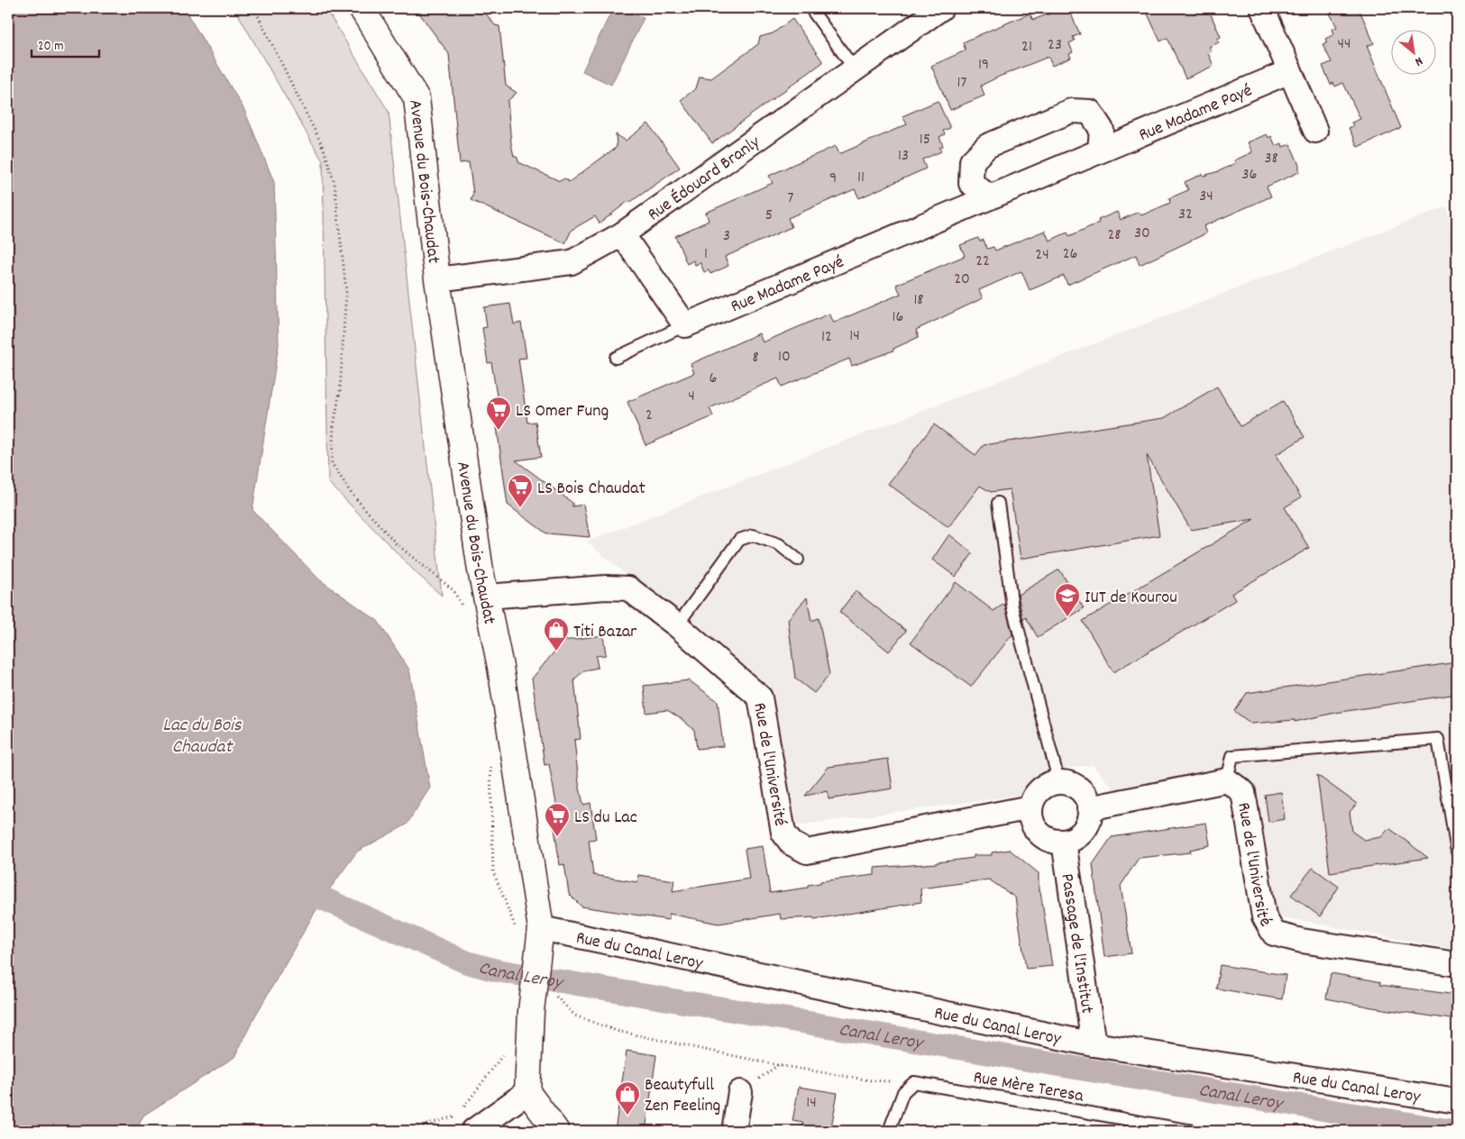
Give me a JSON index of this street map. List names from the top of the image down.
{
  "streets": {
    "street": [
      "Rue Madame Payé",
      "Rue Édouard Branly",
      "Avenue du Bois-Chaudat",
      "Rue de l'Université",
      "Passage de l'Institut",
      "Rue du Canal Leroy"
    ],
    "lane": ["Rue Mère Teresa"]
  },
  "crossings": [
    ["Rue Édouard Branly", "Avenue du Bois-Chaudat"],
    ["Avenue du Bois-Chaudat", "Rue de l'Université"],
    ["Avenue du Bois-Chaudat", "Rue du Canal Leroy"],
    ["Rue de l'Université", "Passage de l'Institut"],
    ["Passage de l'Institut", "Rue du Canal Leroy"]
  ],
  "water": ["Lac du Bois Chaudat", "Canal Leroy"],
  "places": {
    "supermarket": ["LS Omer Fung", "LS Bois Chaudat", "LS du Lac"],
    "school or university": ["IUT de Kourou"],
    "shop": ["Titi Bazar", "Beautyfull Zen Feeling"]
  },
  "house_numbers": [
    "44",
    "23",
    "21",
    "19",
    "17",
    "15",
    "13",
    "38",
    "36",
    "11",
    "9",
    "34",
    "7",
    "32",
    "5",
    "30",
    "28",
    "3",
    "1",
    "26",
    "24",
    "22",
    "20",
    "18",
    "16",
    "14",
    "12",
    "10",
    "8",
    "6",
    "4",
    "2",
    "14"
  ],
  "scale_bar": "20 m",
  "north": "bottom right"
}
